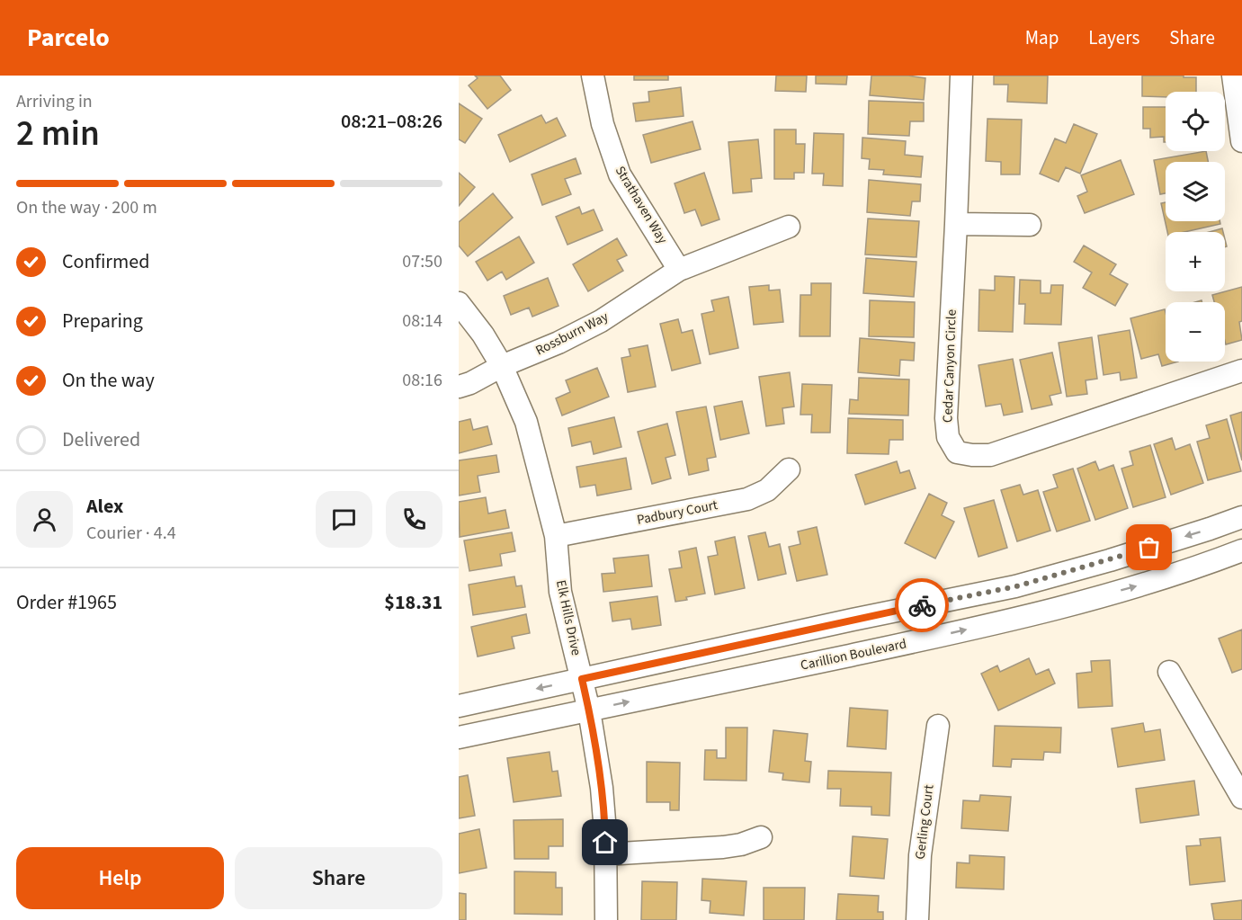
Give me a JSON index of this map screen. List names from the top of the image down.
{
  "streets": {
    "street": [
      "Strathaven Way",
      "Rossburn Way",
      "Cedar Canyon Circle",
      "Padbury Court",
      "Elk Hills Drive",
      "Carillion Boulevard",
      "Gerling Court"
    ]
  },
  "crossings": [
    ["Strathaven Way", "Rossburn Way"],
    ["Rossburn Way", "Elk Hills Drive"],
    ["Padbury Court", "Elk Hills Drive"],
    ["Elk Hills Drive", "Carillion Boulevard"]
  ],
  "page": {
    "header": "Parcelo",
    "nav": ["Map", "Layers", "Share"],
    "heading": ["2 min", "Arriving in", "08:21–08:26"],
    "panel": [
      "Alex",
      "Courier · 4.4",
      "Order #1965",
      "$18.31"
    ],
    "map_buttons": ["+", "−"],
    "bar": "On the way · 200 m",
    "list": [
      ["Confirmed", "07:50"],
      ["Preparing", "08:14"],
      ["On the way", "08:16"],
      "Delivered"
    ],
    "buttons": ["Help", "Share"]
  }
}
